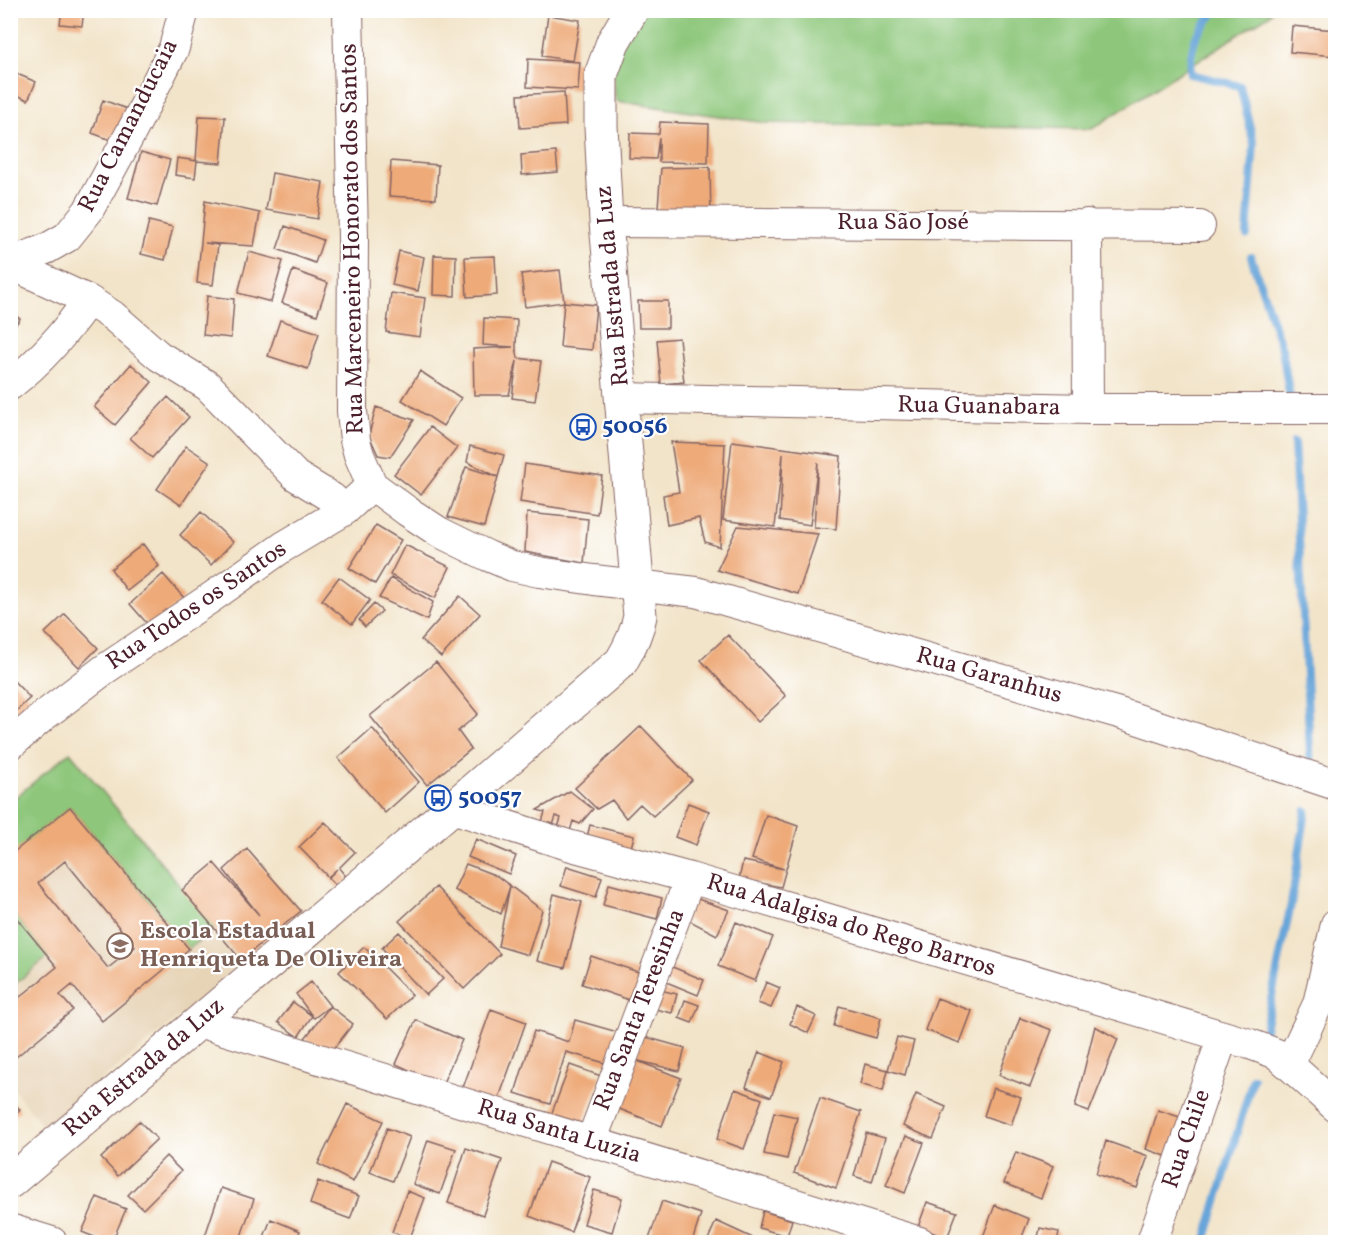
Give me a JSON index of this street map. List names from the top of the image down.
{
  "streets": {
    "main road": ["Rua Estrada da Luz"],
    "street": [
      "Rua Camanducaia",
      "Rua São José",
      "Rua Marceneiro Honorato dos Santos",
      "Rua Guanabara",
      "Rua Todos os Santos",
      "Rua Garanhus",
      "Rua Adalgisa do Rego Barros",
      "Rua Santa Teresinha",
      "Rua Santa Luzia",
      "Rua Chile"
    ]
  },
  "crossings": [
    ["Rua São José", "Rua Estrada da Luz"],
    ["Rua Marceneiro Honorato dos Santos", "Rua Todos os Santos"],
    ["Rua Marceneiro Honorato dos Santos", "Rua Garanhus"],
    ["Rua Estrada da Luz", "Rua Guanabara"],
    ["Rua Estrada da Luz", "Rua Garanhus"],
    ["Rua Estrada da Luz", "Rua Adalgisa do Rego Barros"],
    ["Rua Estrada da Luz", "Rua Santa Luzia"],
    ["Rua Todos os Santos", "Rua Garanhus"],
    ["Rua Adalgisa do Rego Barros", "Rua Santa Teresinha"],
    ["Rua Adalgisa do Rego Barros", "Rua Chile"],
    ["Rua Santa Teresinha", "Rua Santa Luzia"]
  ],
  "places": {
    "bus stop": ["50056", "50057"],
    "school or university": ["Escola Estadual Henriqueta De Oliveira"]
  }
}
